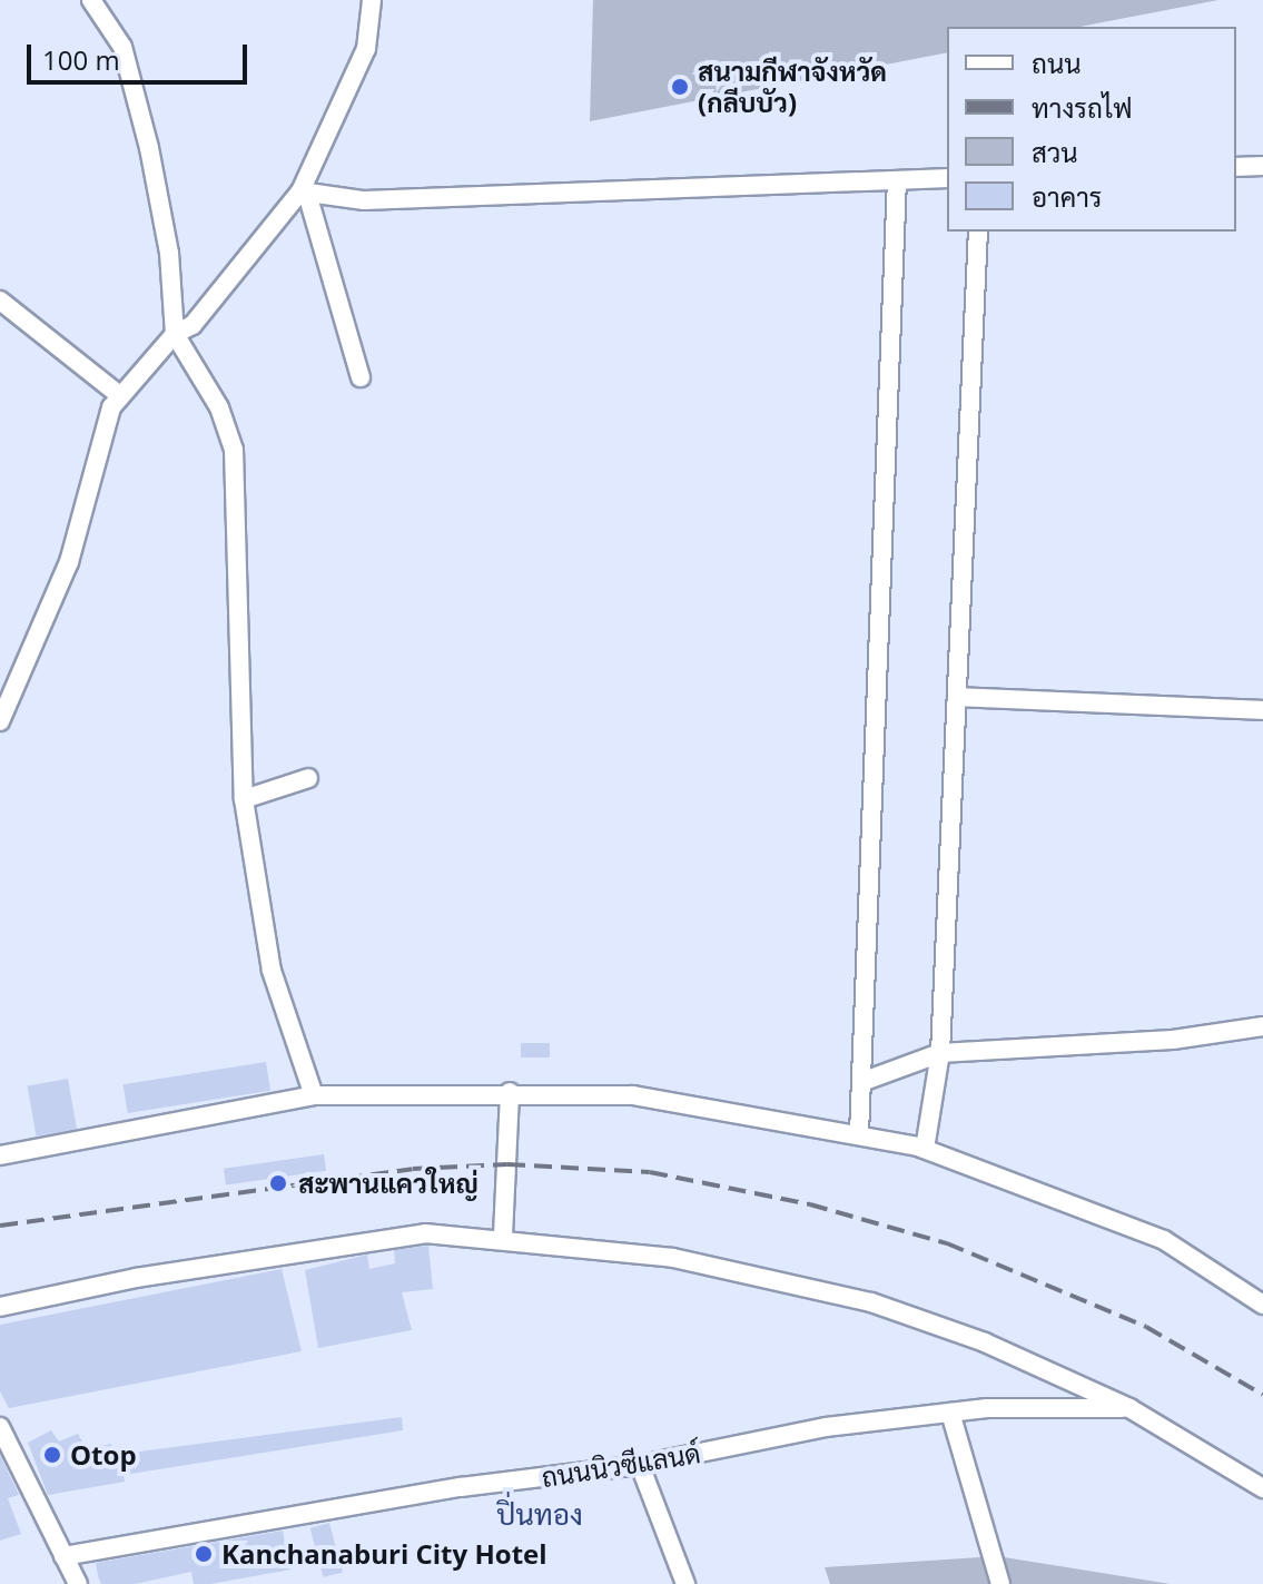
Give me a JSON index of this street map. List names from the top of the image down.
{
  "streets": {
    "street": ["ถนนนิวซีแลนด์"]
  },
  "districts": ["ปิ่นทอง"],
  "places": [
    "สนามกีฬาจังหวัด (กลีบบัว)",
    "สะพานแควใหญ่",
    "Otop",
    "Kanchanaburi City Hotel"
  ],
  "legend": [
    "ถนน",
    "ทางรถไฟ",
    "สวน",
    "อาคาร"
  ],
  "scale_bar": "100 m"
}
